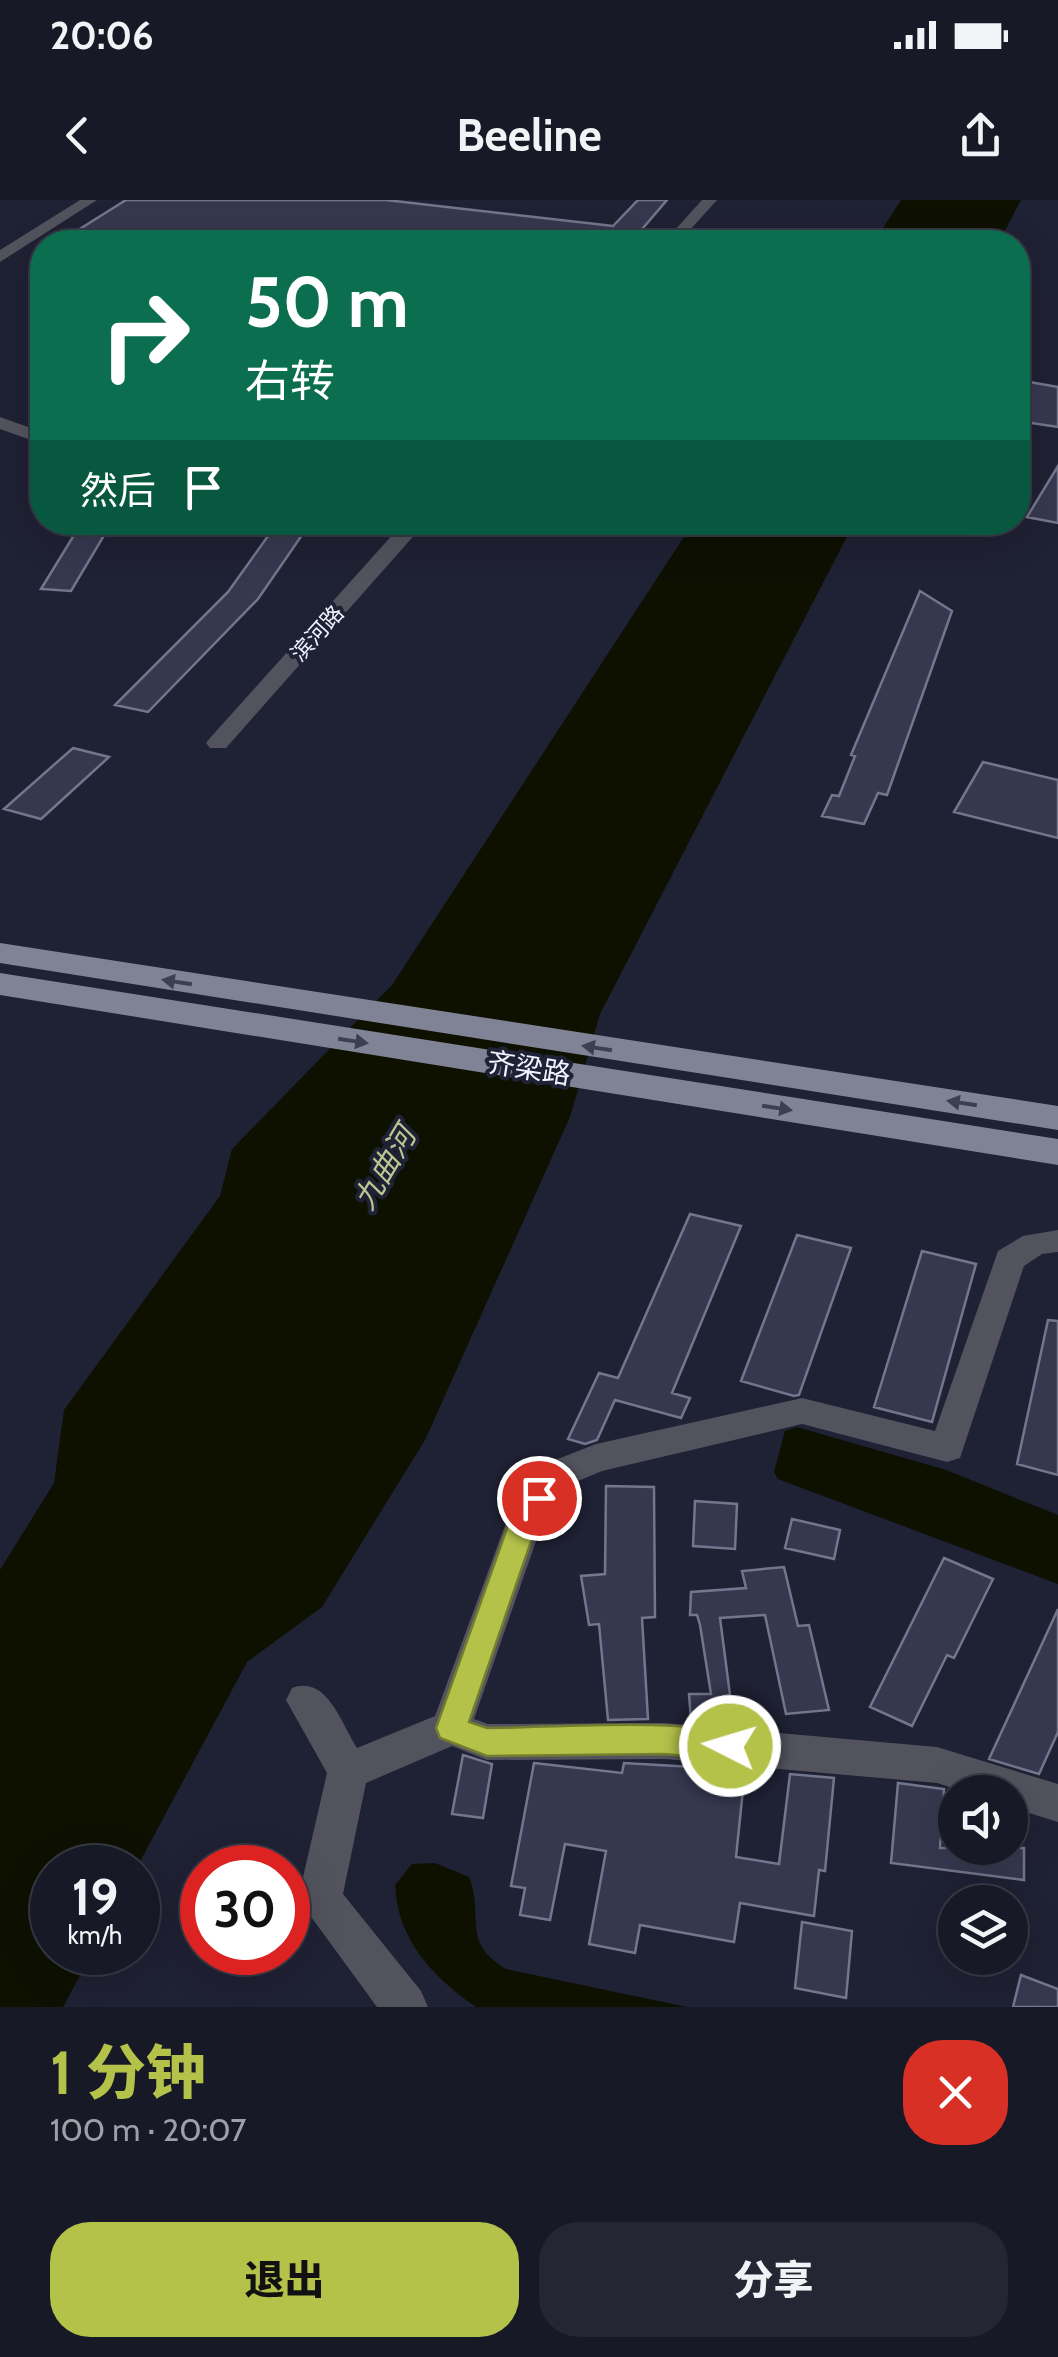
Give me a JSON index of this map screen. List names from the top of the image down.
{
  "streets": {
    "main road": ["齐梁路"],
    "street": ["滨河路"]
  },
  "water": ["九曲河"],
  "page": {
    "status": "20:06",
    "header": "Beeline",
    "turn": ["50 m", "右转"],
    "then": "然后",
    "speed": "19 km/h",
    "limit": "30",
    "heading": ["1 分钟", "100 m · 20:07"],
    "buttons": ["退出", "分享"]
  }
}
